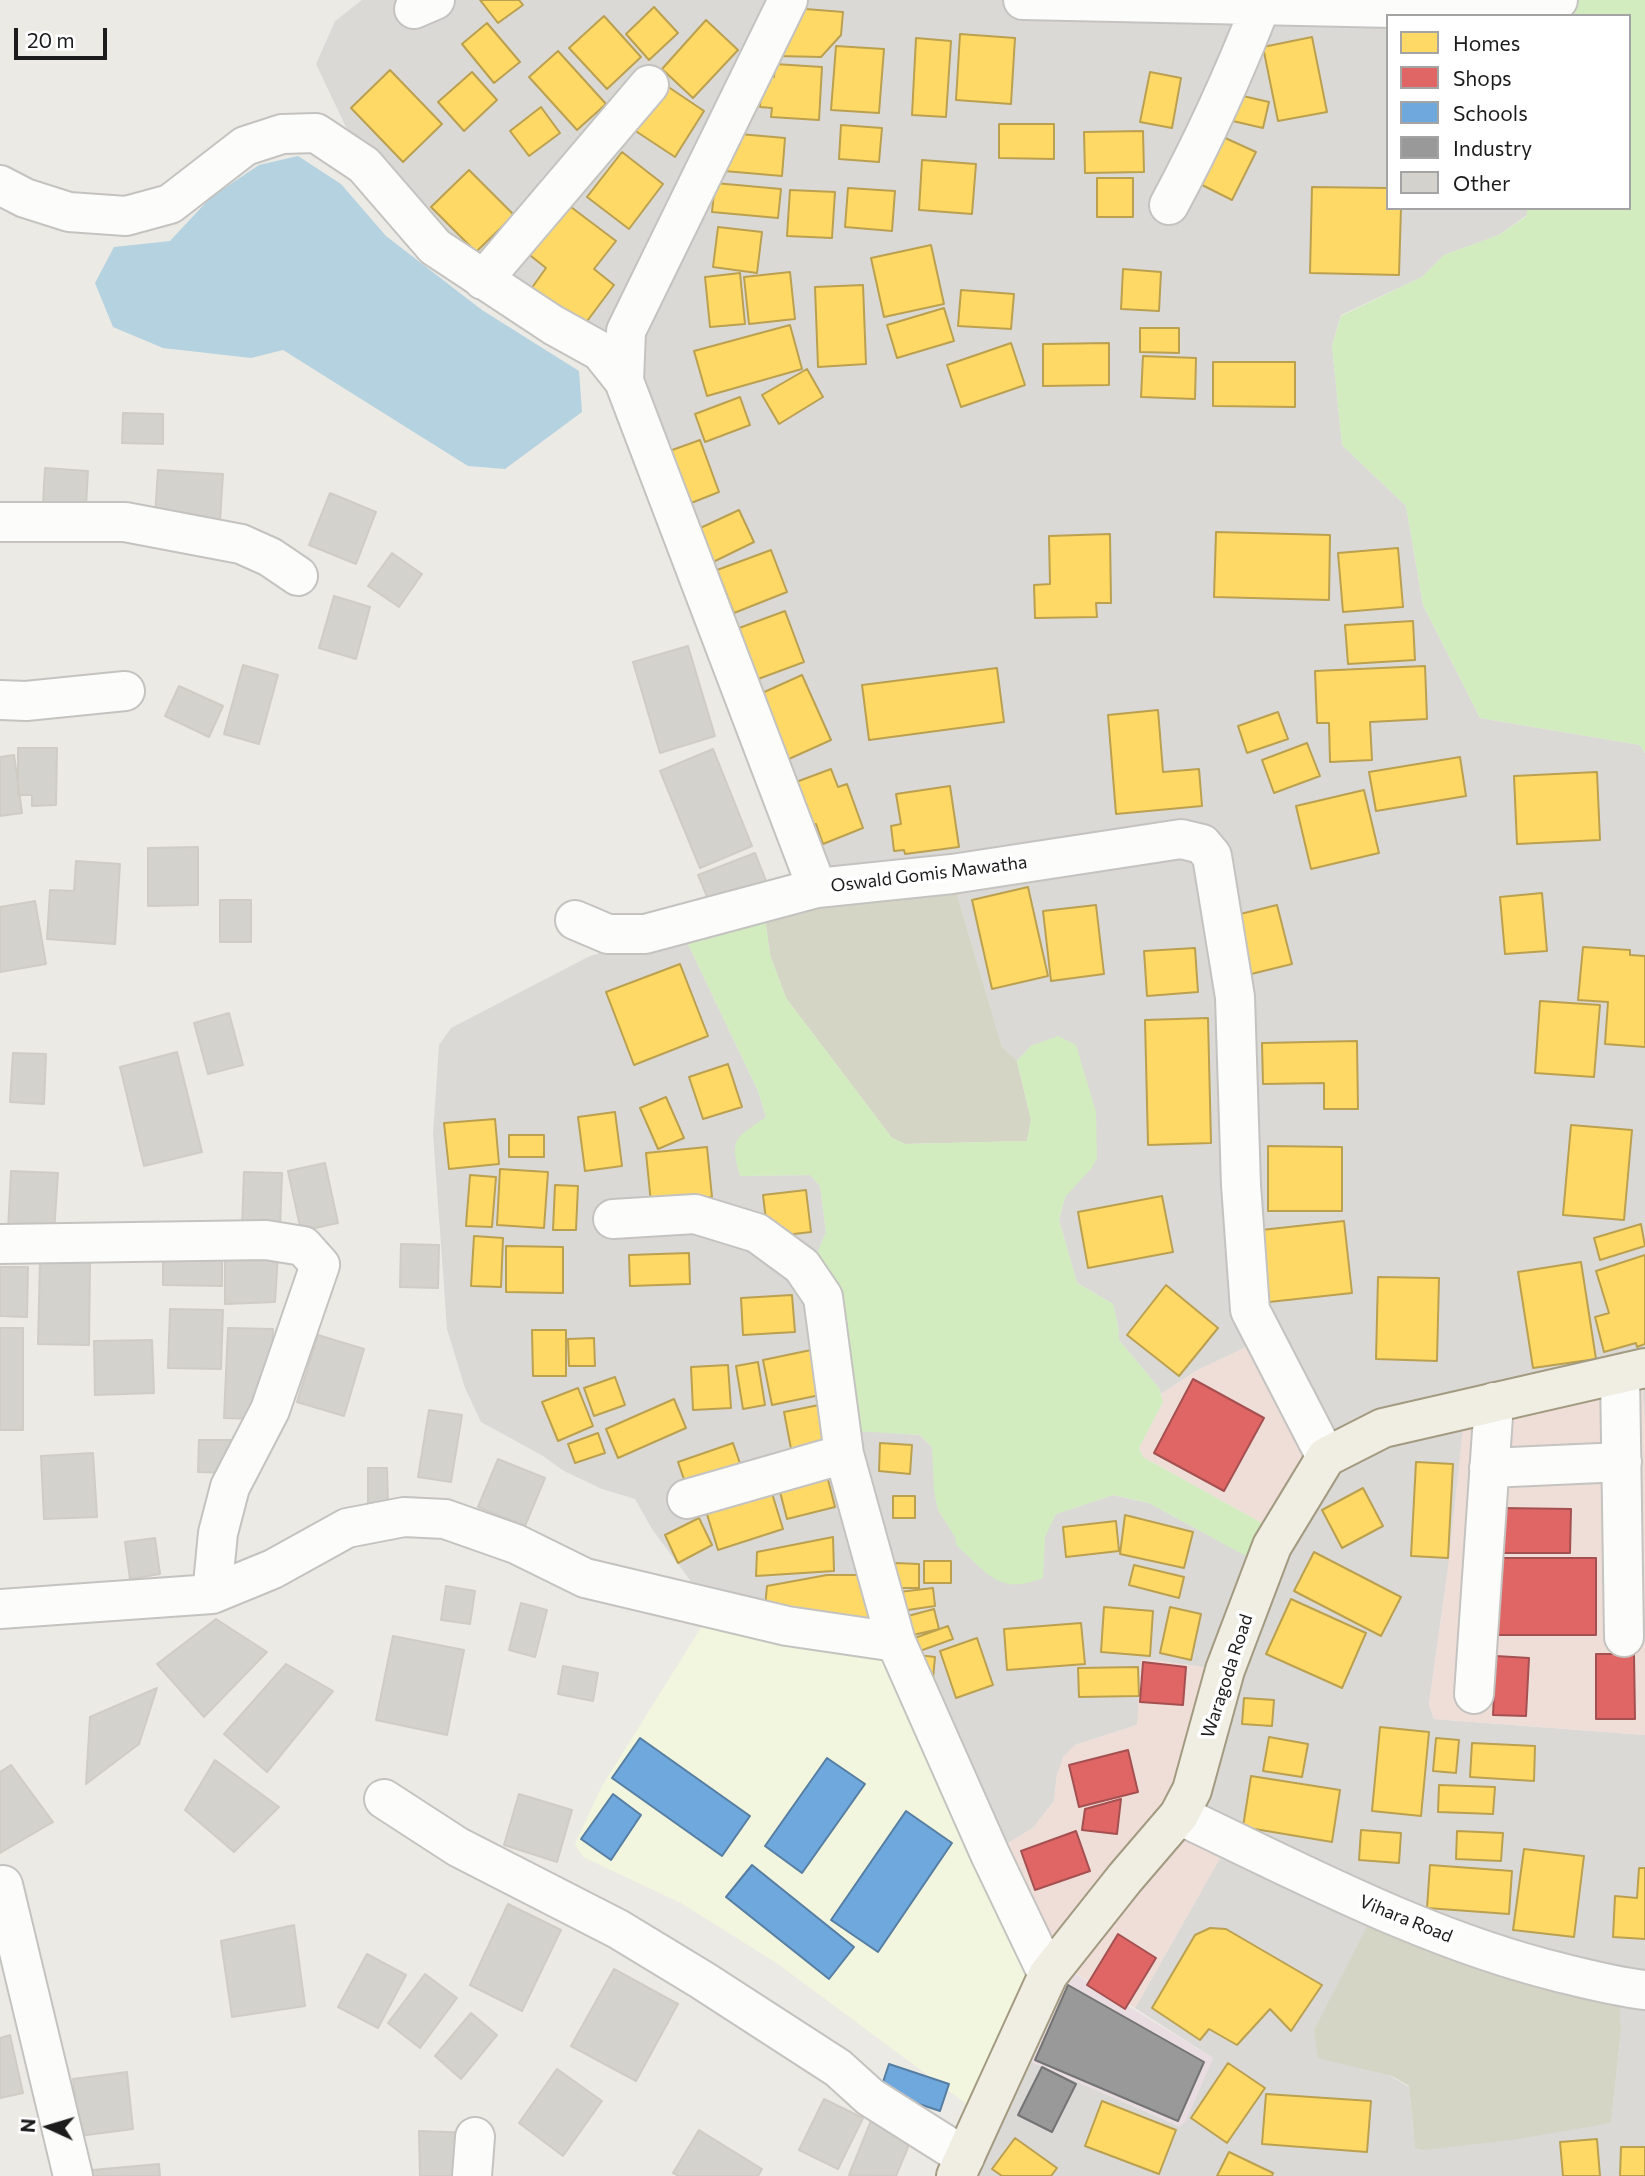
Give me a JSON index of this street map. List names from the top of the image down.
{
  "streets": {
    "main road": ["Waragoda Road"],
    "street": ["Oswald Gomis Mawatha", "Vihara Road"]
  },
  "crossings": [
    ["Oswald Gomis Mawatha", "Waragoda Road"],
    ["Waragoda Road", "Vihara Road"]
  ],
  "legend": [
    "Homes",
    "Shops",
    "Schools",
    "Industry",
    "Other"
  ],
  "scale_bar": "20 m",
  "north": "left"
}
